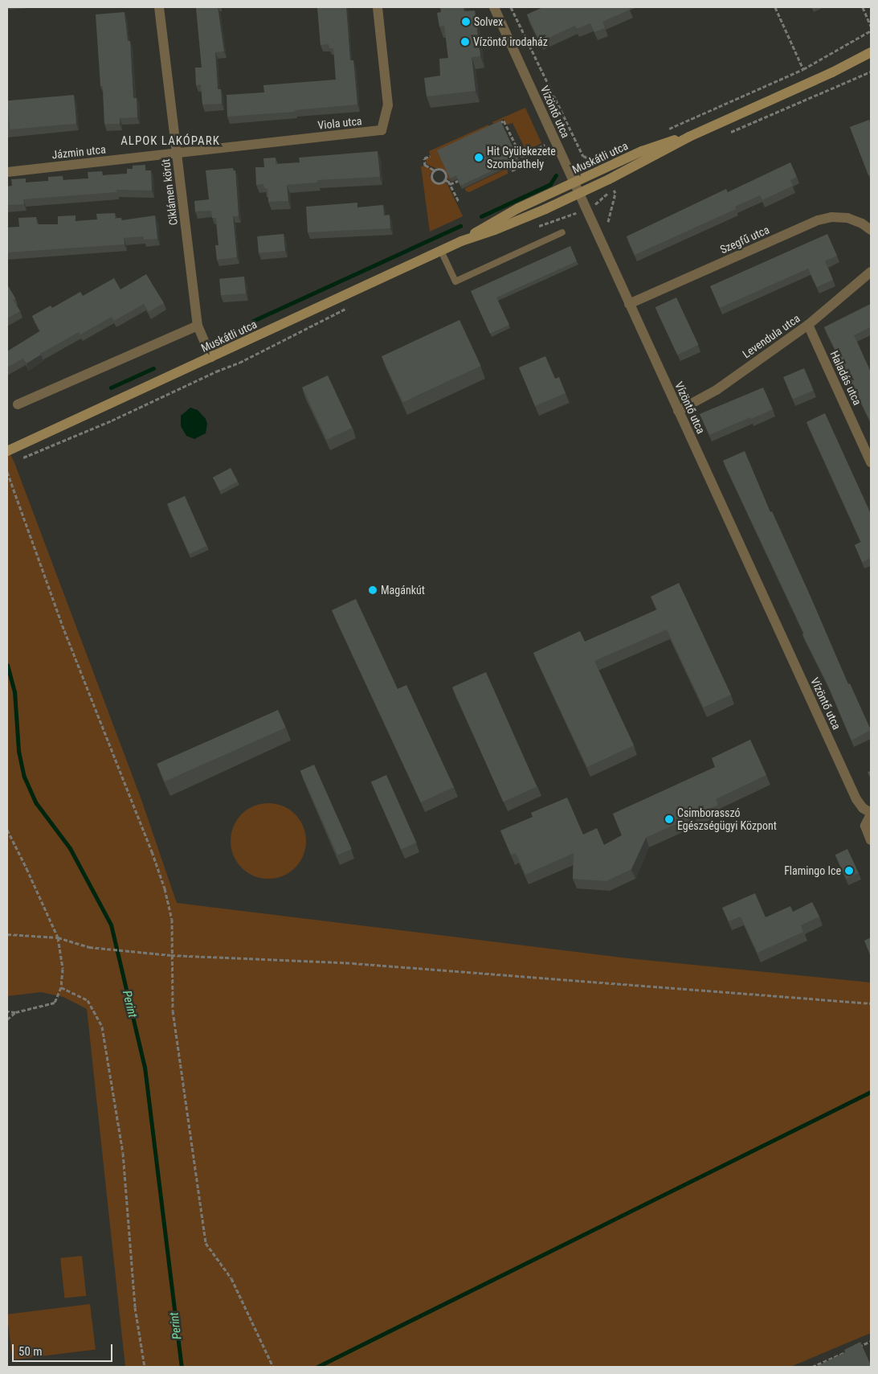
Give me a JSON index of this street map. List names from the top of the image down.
{
  "streets": {
    "main road": ["Muskátli utca"],
    "street": [
      "Vízöntő utca",
      "Viola utca",
      "Jázmin utca",
      "Ciklámen körút",
      "Szegfű utca",
      "Levendula utca",
      "Haladás utca"
    ]
  },
  "crossings": [
    ["Vízöntő utca", "Muskátli utca"],
    ["Vízöntő utca", "Szegfű utca"],
    ["Vízöntő utca", "Levendula utca"],
    ["Viola utca", "Jázmin utca"],
    ["Viola utca", "Ciklámen körút"],
    ["Jázmin utca", "Ciklámen körút"],
    ["Muskátli utca", "Ciklámen körút"],
    ["Levendula utca", "Haladás utca"]
  ],
  "districts": ["ALPOK LAKÓPARK"],
  "water": ["Perint"],
  "places": [
    "Solvex",
    "Vízöntő irodaház",
    "Hit Gyülekezete Szombathely",
    "Magánkút",
    "Csimborasszó Egészségügyi Központ",
    "Flamingo Ice"
  ],
  "scale_bar": "50 m"
}
